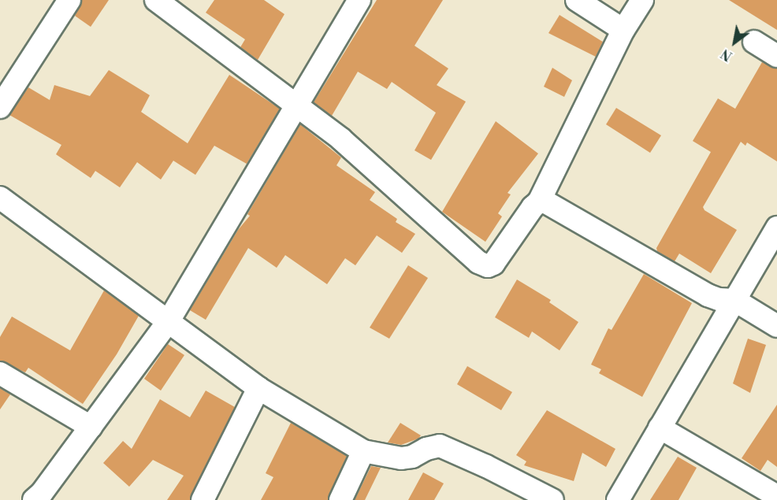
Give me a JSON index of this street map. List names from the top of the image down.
{
  "north": "bottom left"
}
